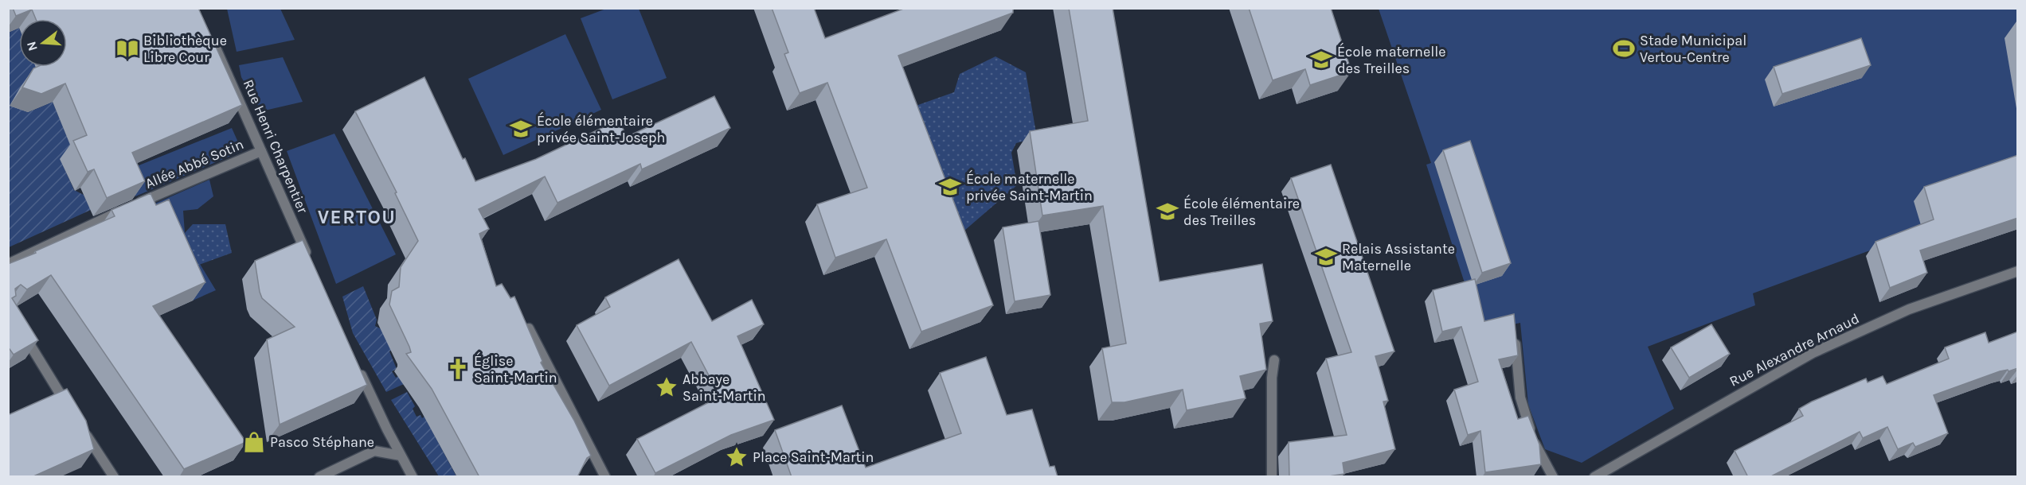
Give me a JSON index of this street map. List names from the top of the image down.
{
  "streets": {
    "street": ["Rue Henri Charpentier", "Allée Abbé Sotin", "Rue Alexandre Arnaud"]
  },
  "crossings": [
    ["Rue Henri Charpentier", "Allée Abbé Sotin"]
  ],
  "districts": ["VERTOU"],
  "places": {
    "library": ["Bibliothèque Libre Cour"],
    "sports": ["Stade Municipal Vertou-Centre"],
    "school or university": [
      "École maternelle des Treilles",
      "École élémentaire privée Saint-Joseph",
      "École maternelle privée Saint-Martin",
      "École élémentaire des Treilles",
      "Relais Assistante Maternelle"
    ],
    "church": ["Église Saint-Martin"],
    "place": ["Abbaye Saint-Martin", "Place Saint-Martin"],
    "shop": ["Pasco Stéphane"]
  },
  "north": "left"
}
